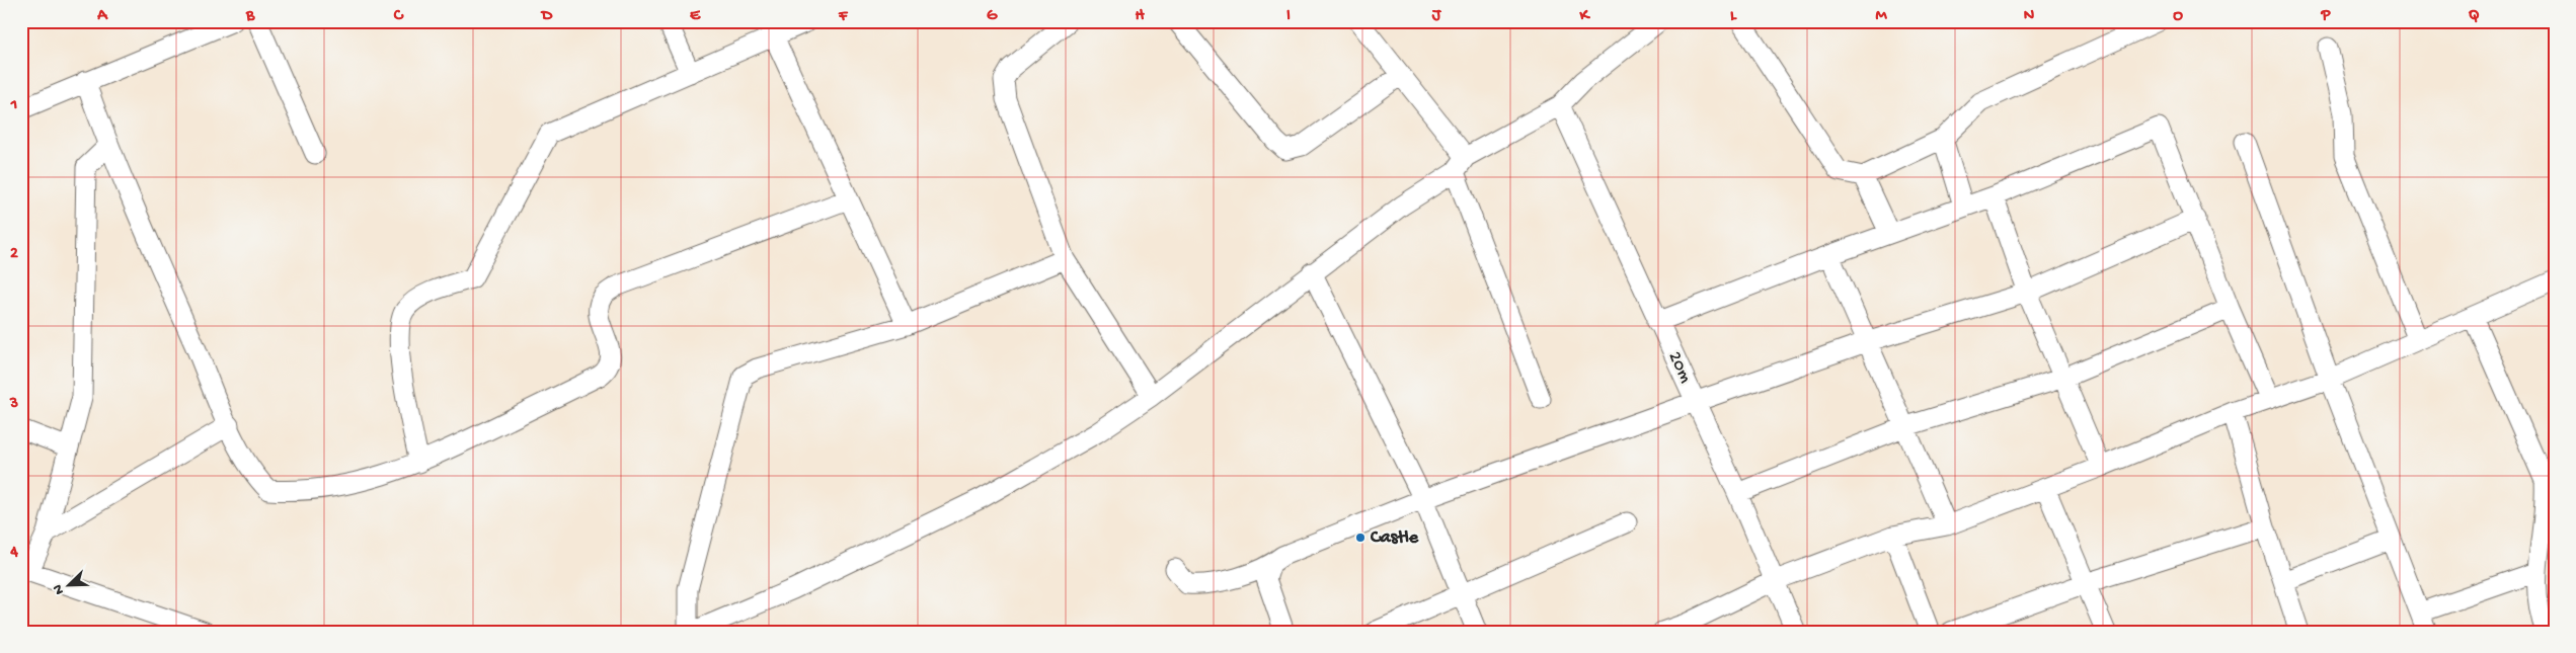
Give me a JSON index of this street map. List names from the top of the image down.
{
  "streets": {
    "street": ["20m"]
  },
  "places": ["Castle"],
  "north": "bottom left",
  "grid": {
    "columns": [
      "A",
      "B",
      "C",
      "D",
      "E",
      "F",
      "G",
      "H",
      "I",
      "J",
      "K",
      "L",
      "M",
      "N",
      "O",
      "P",
      "Q"
    ],
    "rows": [
      "1",
      "2",
      "3",
      "4"
    ]
  }
}
